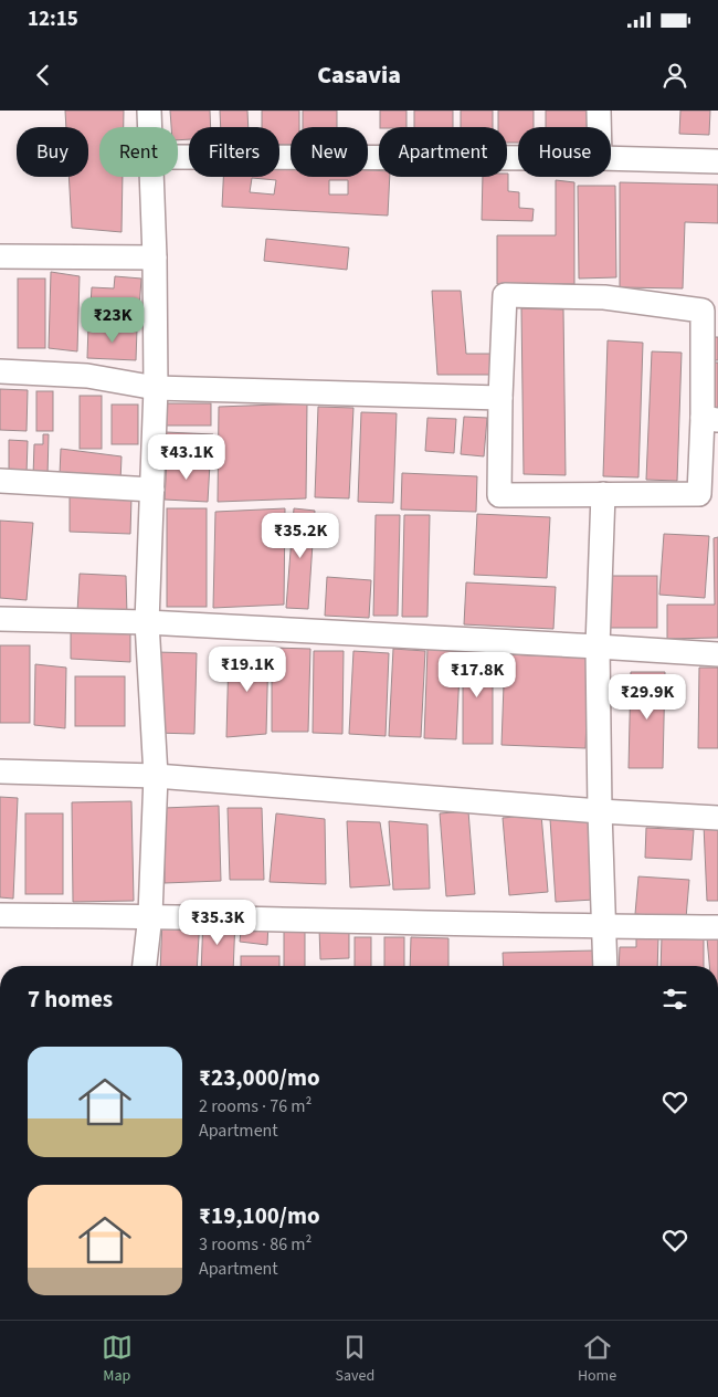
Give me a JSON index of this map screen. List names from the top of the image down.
{
  "page": {
    "status": "12:15",
    "header": "Casavia",
    "chip": [
      "Buy",
      "Rent",
      "Filters",
      "New",
      "Apartment",
      "House"
    ],
    "price": [
      "₹23K",
      "₹43.1K",
      "₹35.2K",
      "₹19.1K",
      "₹17.8K",
      "₹29.9K",
      "₹35.3K"
    ],
    "heading": "7 homes",
    "list": [
      {
        "name": "₹23,000/mo",
        "note": "2 rooms · 76 m² · Apartment"
      },
      {
        "name": "₹19,100/mo",
        "note": "3 rooms · 86 m² · Apartment"
      }
    ],
    "tabs": ["Map", "Saved", "Home"]
  }
}
